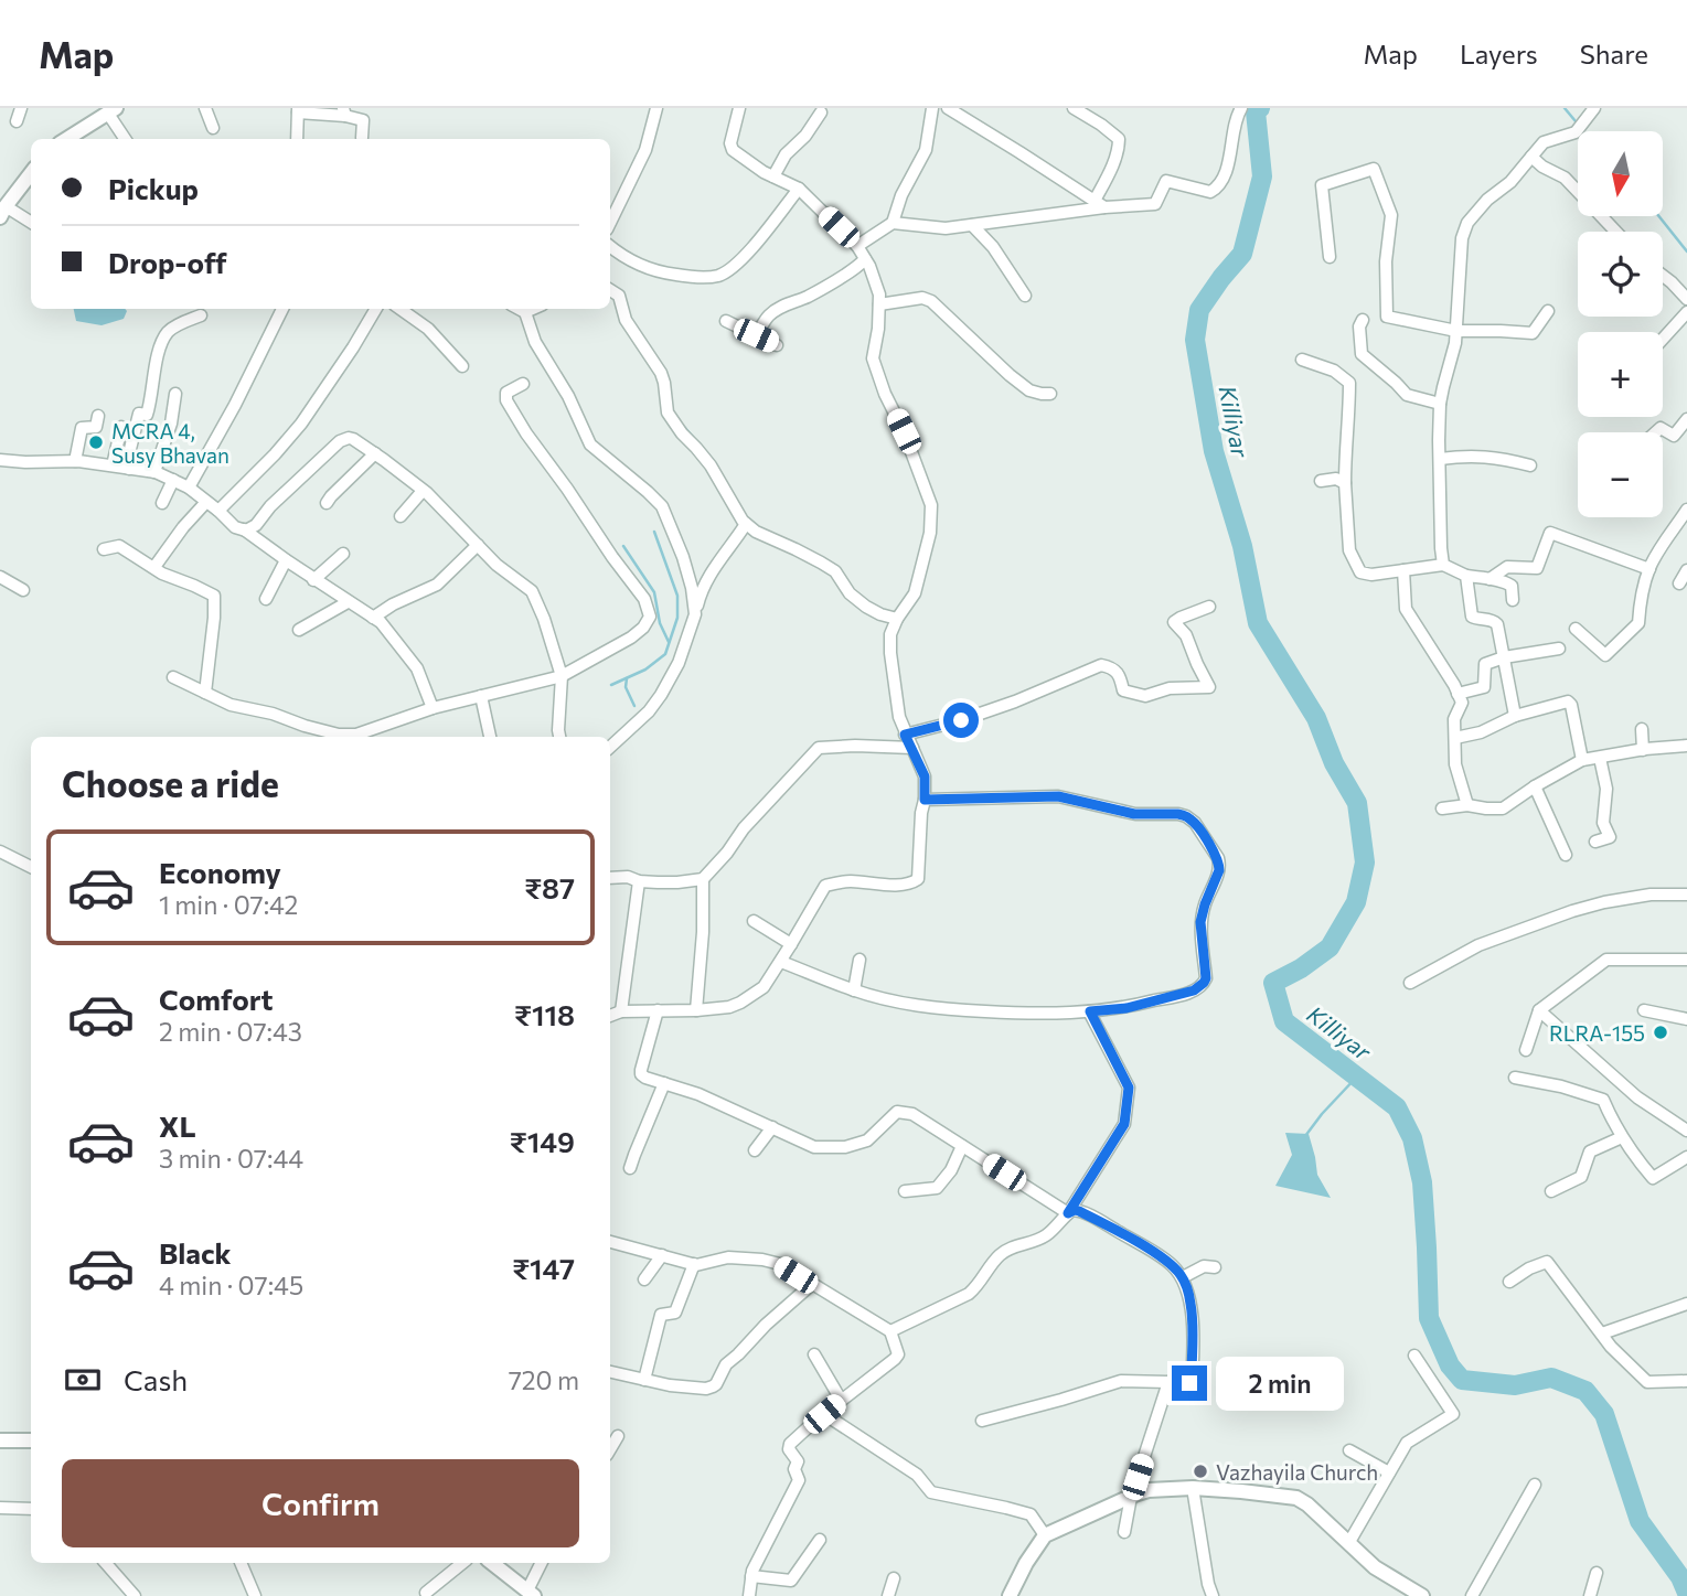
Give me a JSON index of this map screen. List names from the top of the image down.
{
  "water": ["Killiyar"],
  "places": ["MCRA 4, Susy Bhavan", "RLRA-155", "Vazhayila Church"],
  "north": "bottom",
  "page": {
    "header": "Map",
    "nav": ["Map", "Layers", "Share"],
    "map_buttons": ["+", "−"],
    "banner": ["Pickup", "Drop-off"],
    "heading": "Choose a ride",
    "list": [
      {
        "name": "Economy",
        "note": "1 min · 07:42",
        "value": "₹87"
      },
      {
        "name": "Comfort",
        "note": "2 min · 07:43",
        "value": "₹118"
      },
      {
        "name": "XL",
        "note": "3 min · 07:44",
        "value": "₹149"
      },
      {
        "name": "Black",
        "note": "4 min · 07:45",
        "value": "₹147"
      }
    ],
    "pay": ["Cash", "720 m"],
    "bubble": "2 min",
    "buttons": "Confirm"
  }
}
